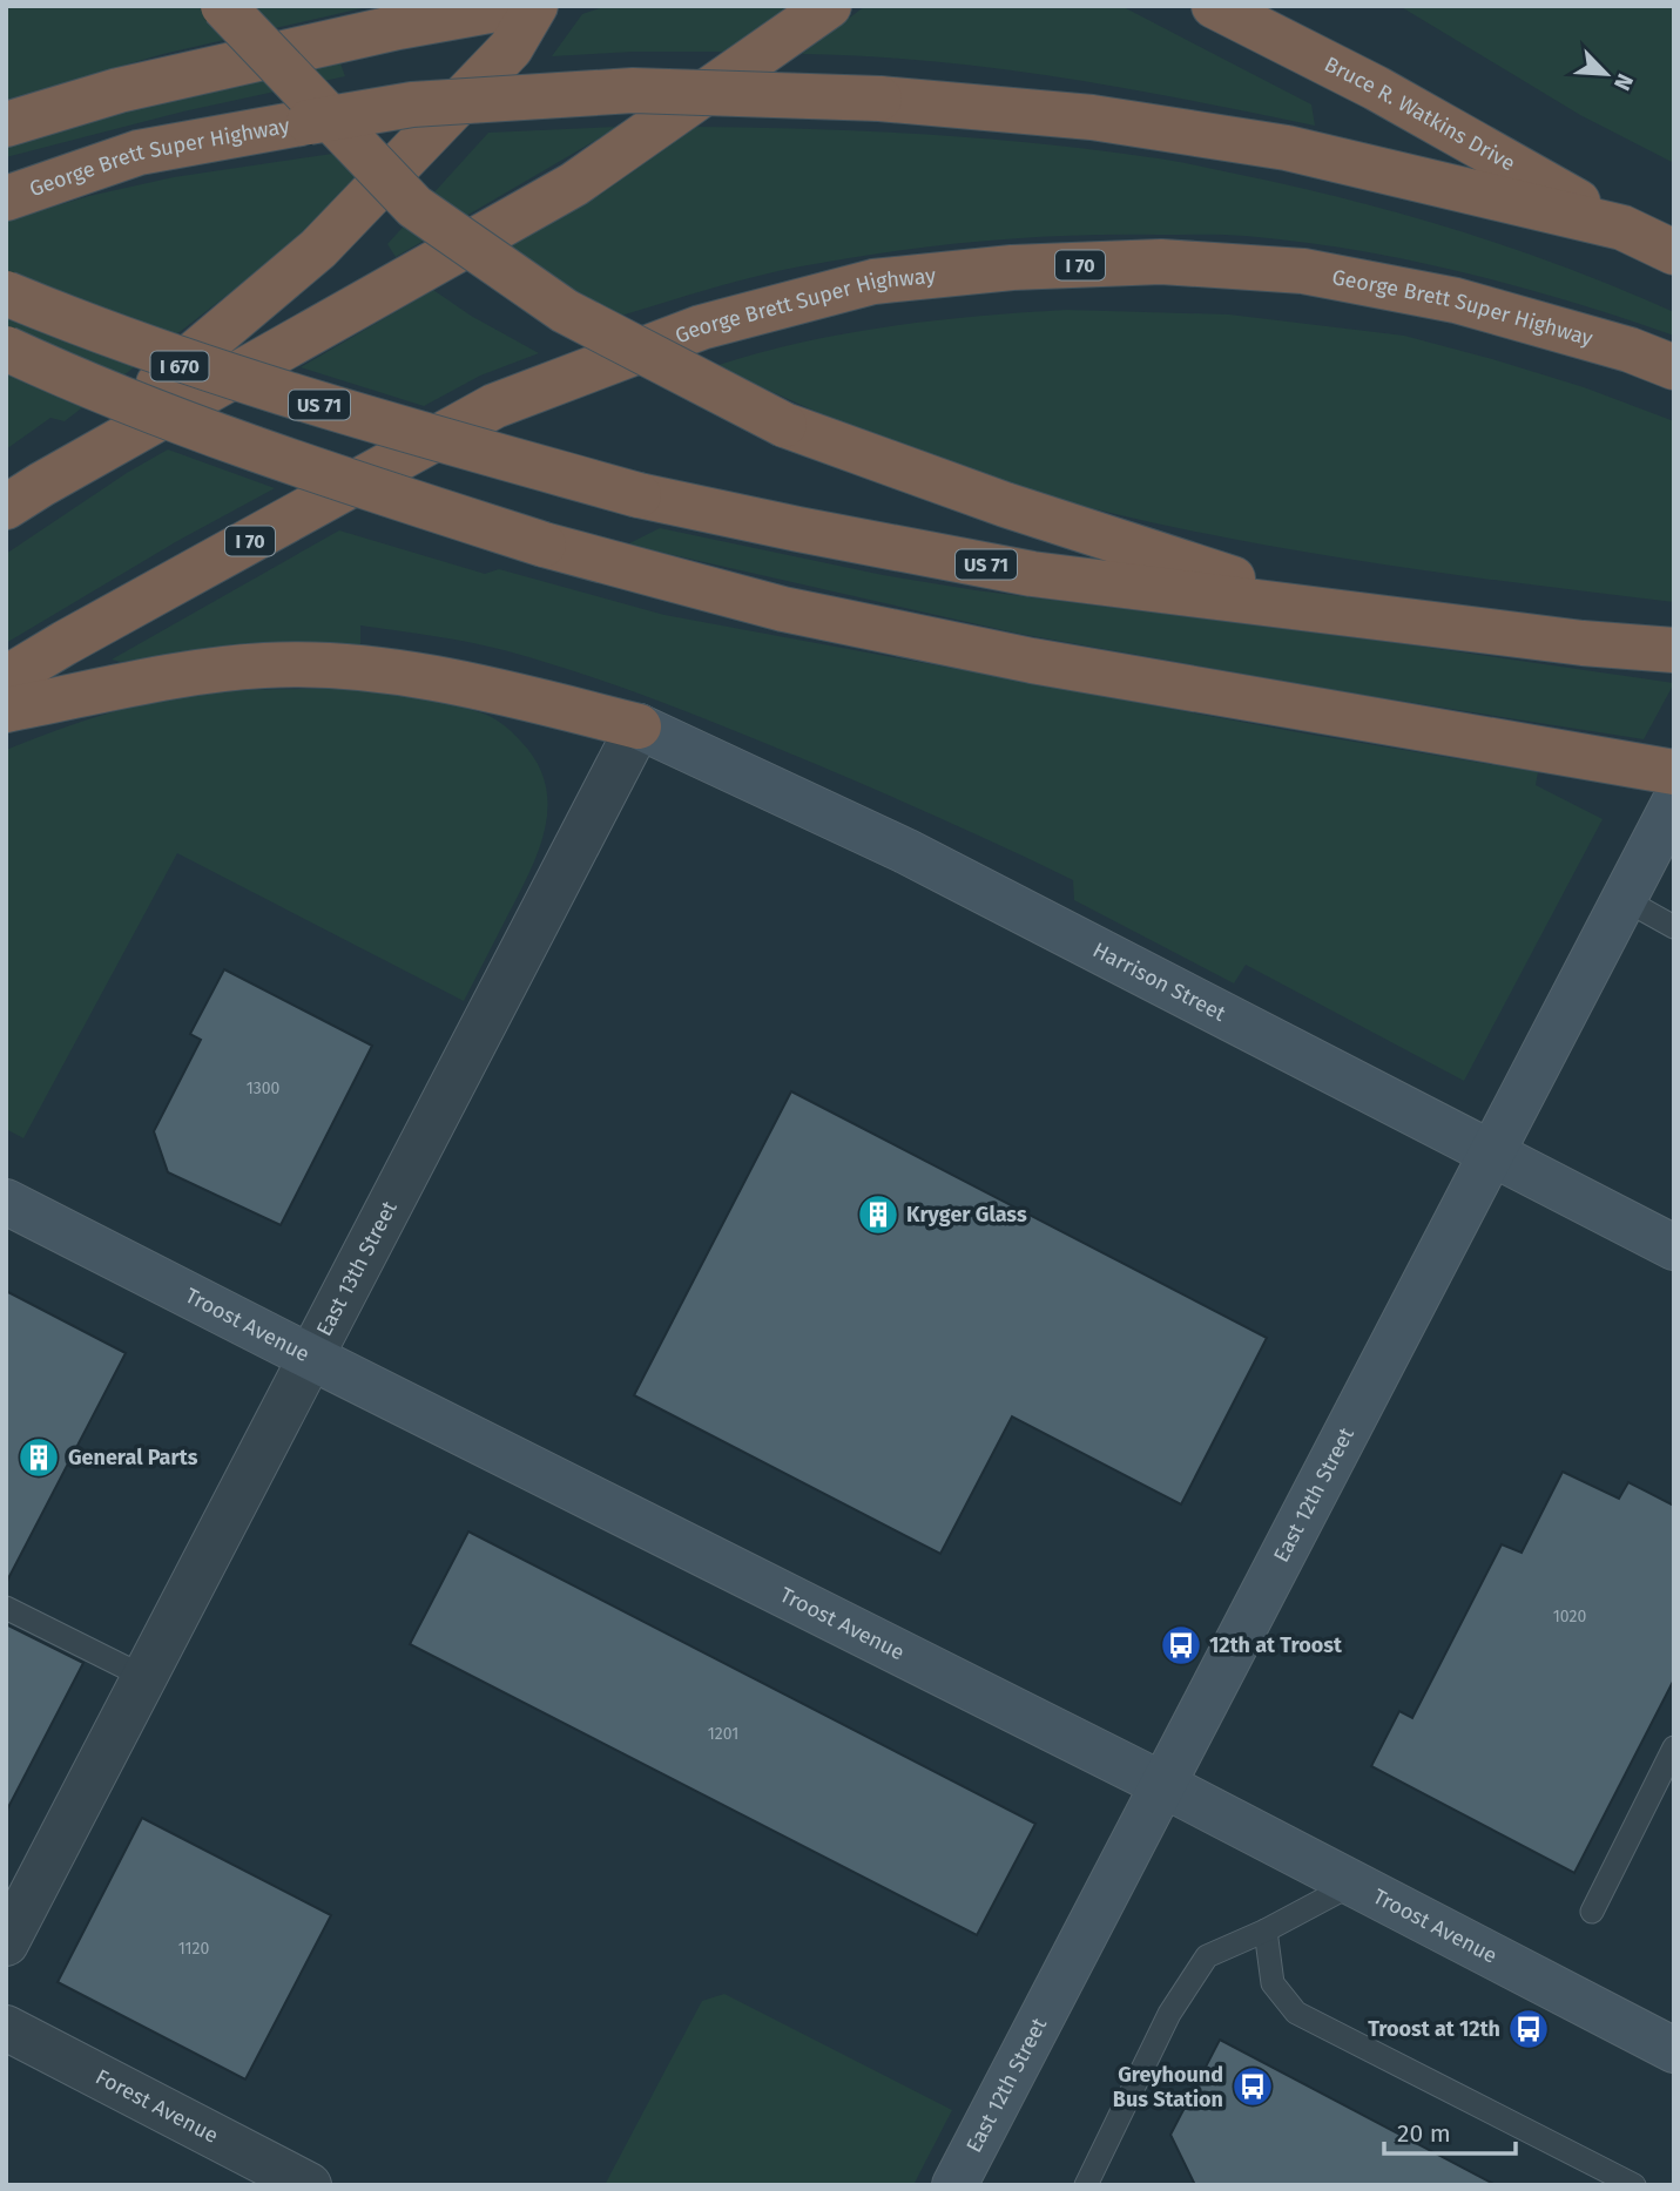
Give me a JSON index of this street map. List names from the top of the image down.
{
  "streets": {
    "highway": [
      "Bruce R. Watkins Drive",
      "George Brett Super Highway",
      "I 70",
      "I 670",
      "US 71"
    ],
    "street": [
      "Harrison Street",
      "East 13th Street",
      "Troost Avenue",
      "East 12th Street",
      "Forest Avenue"
    ]
  },
  "crossings": [
    ["Bruce R. Watkins Drive", "George Brett Super Highway"],
    ["Harrison Street", "East 13th Street"],
    ["Harrison Street", "East 12th Street"],
    ["East 13th Street", "Troost Avenue"],
    ["Troost Avenue", "East 12th Street"]
  ],
  "places": {
    "building": ["Kryger Glass", "General Parts"],
    "bus stop": ["12th at Troost", "Troost at 12th", "Greyhound Bus Station"]
  },
  "house_numbers": [
    "1300",
    "1020",
    "1201",
    "1120"
  ],
  "scale_bar": "20 m",
  "north": "bottom right"
}
